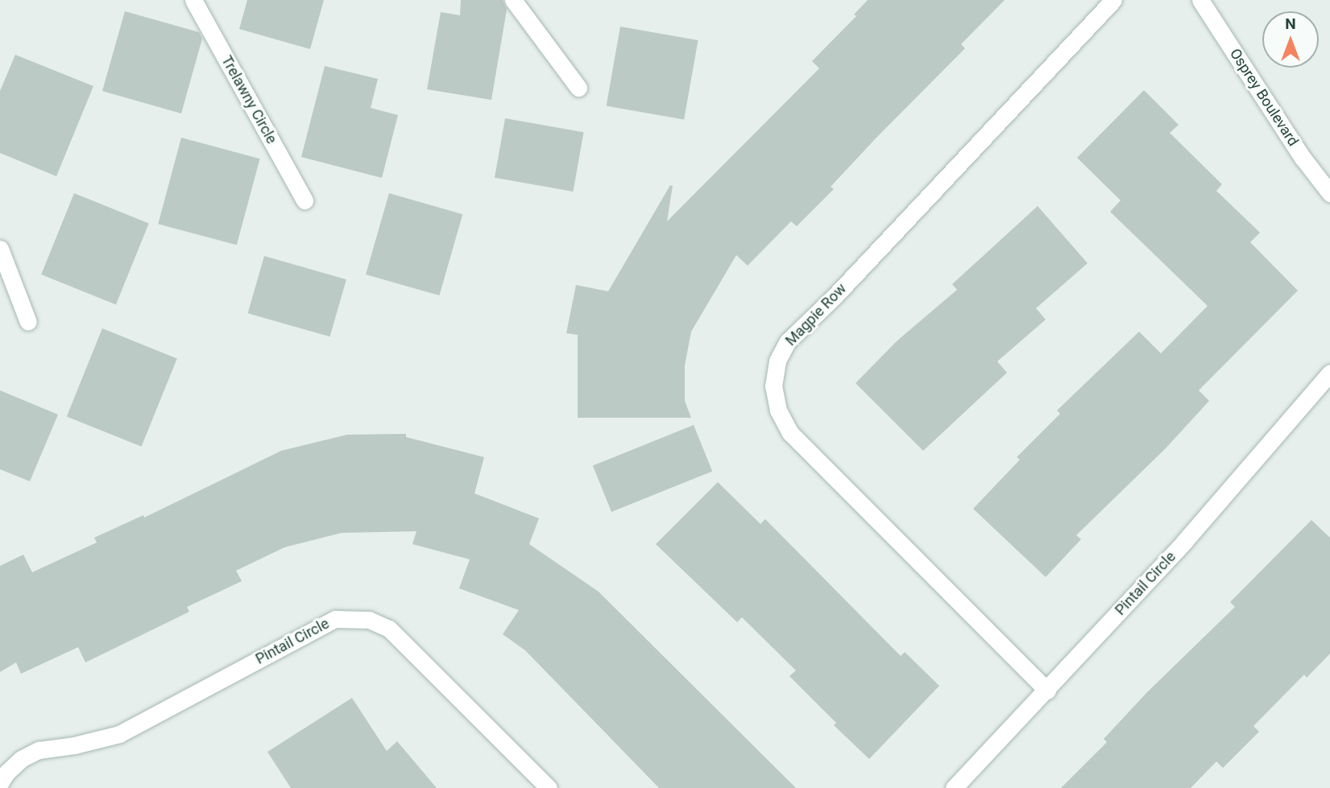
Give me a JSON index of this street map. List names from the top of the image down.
{
  "streets": {
    "street": [
      "Osprey Boulevard",
      "Trelawny Circle",
      "Magpie Row",
      "Pintail Circle"
    ]
  },
  "crossings": [
    ["Magpie Row", "Pintail Circle"]
  ],
  "north": "top"
}
